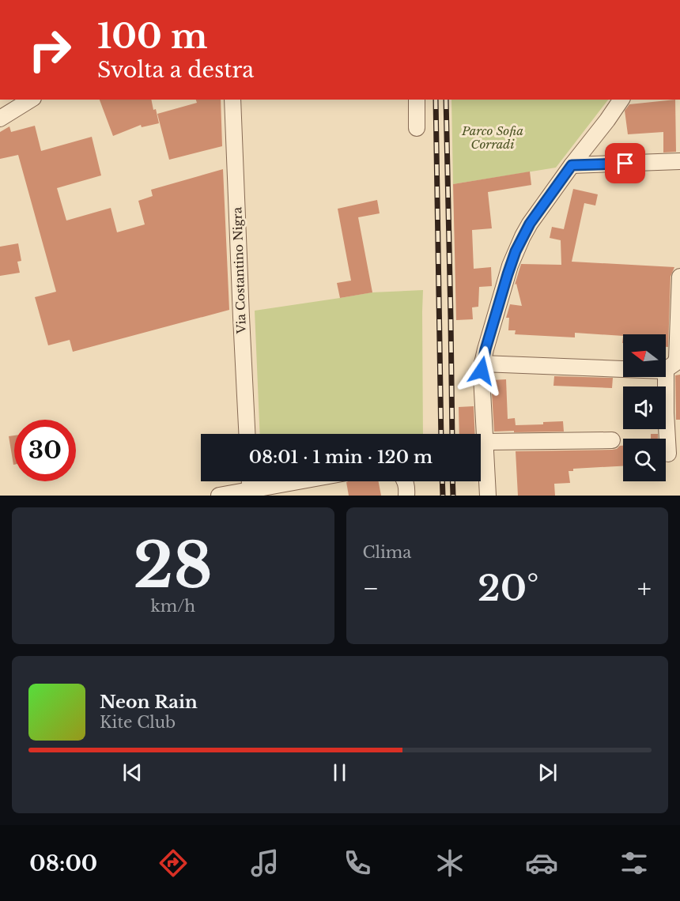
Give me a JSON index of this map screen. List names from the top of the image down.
{
  "streets": {
    "street": ["Via Costantino Nigra"]
  },
  "parks": ["Parco Sofia Corradi"],
  "north": "left",
  "page": {
    "turn": ["100 m", "Svolta a destra"],
    "limit": "30",
    "trip": "08:01 · 1 min · 120 m",
    "tile": [
      ["28", "km/h"],
      "Clima"
    ],
    "heat": ["−", "20°", "+"],
    "song": ["Neon Rain", "Kite Club"],
    "tabs": "08:00"
  }
}
